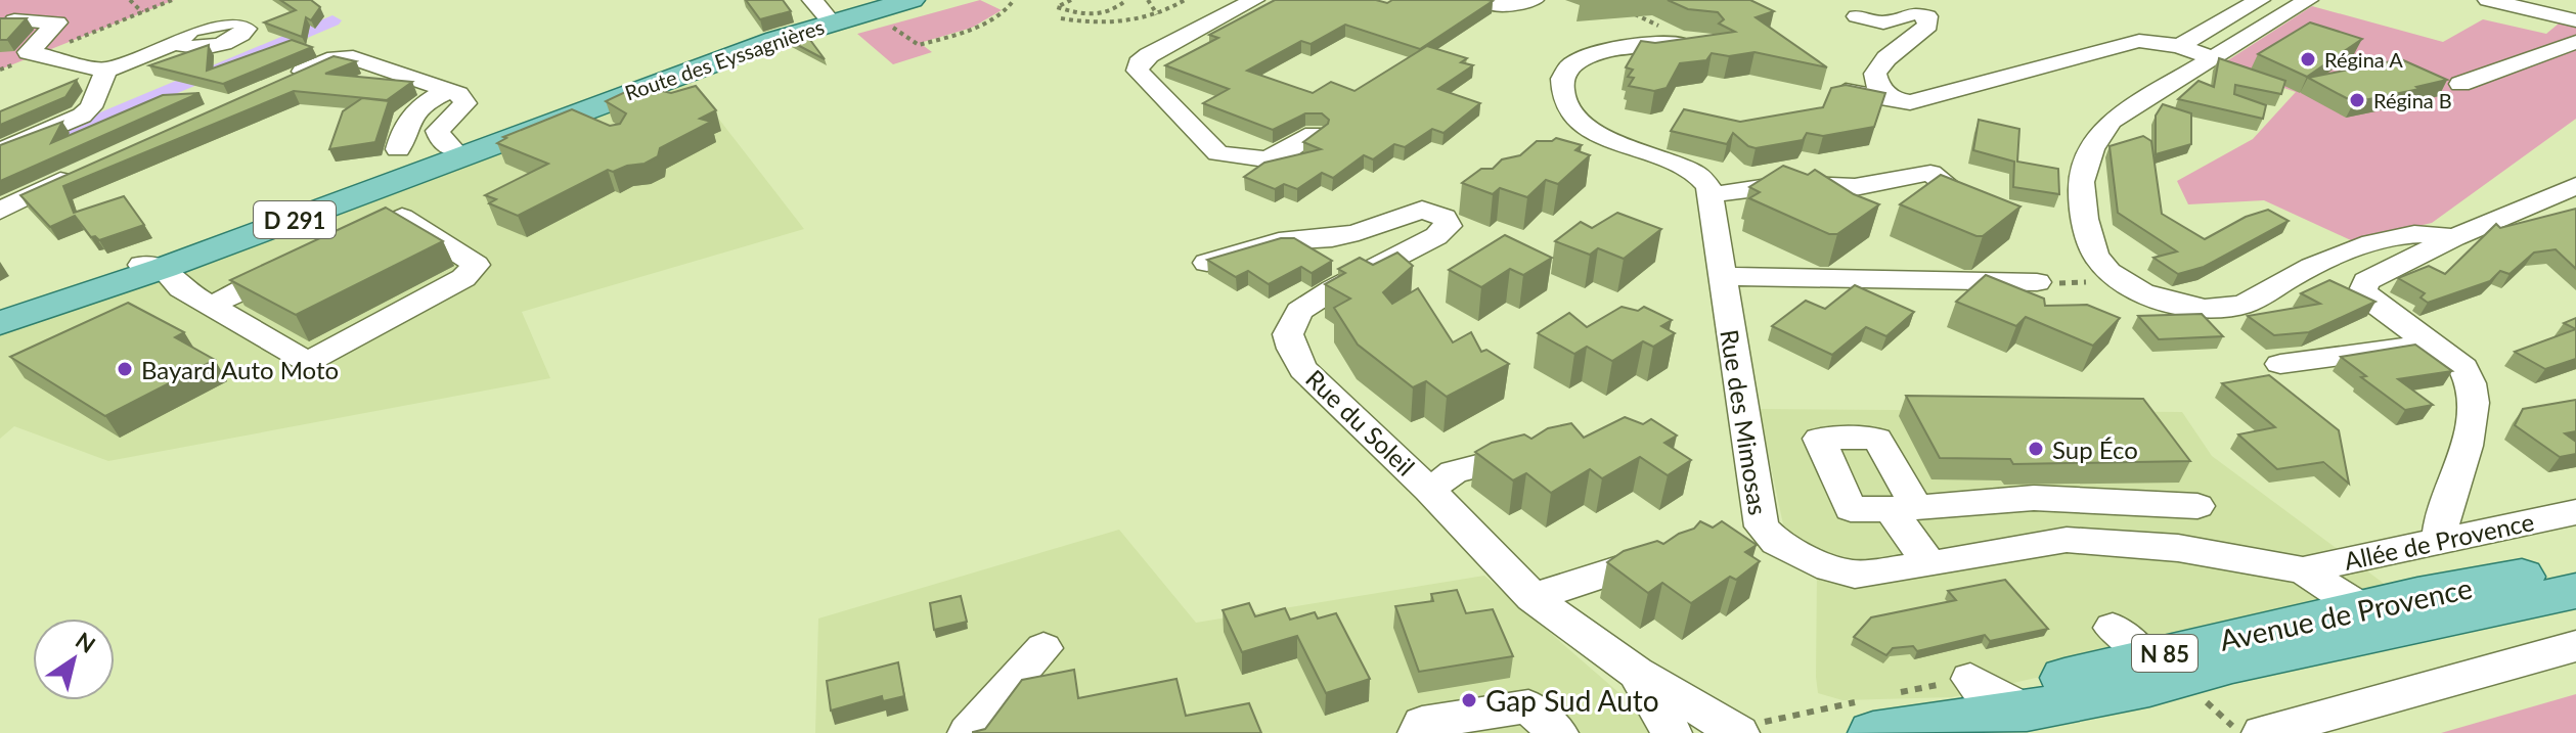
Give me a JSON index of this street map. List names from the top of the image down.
{
  "streets": {
    "main road": [
      "Route des Eyssagnières",
      "D 291",
      "Avenue de Provence",
      "N 85"
    ],
    "street": ["Rue du Soleil", "Rue des Mimosas", "Allée de Provence"]
  },
  "crossings": [
    ["Rue des Mimosas", "Allée de Provence"],
    ["Rue des Mimosas", "Avenue de Provence"]
  ],
  "places": [
    "Régina A",
    "Régina B",
    "Bayard Auto Moto",
    "Sup Éco",
    "Gap Sud Auto"
  ],
  "north": "top right"
}
